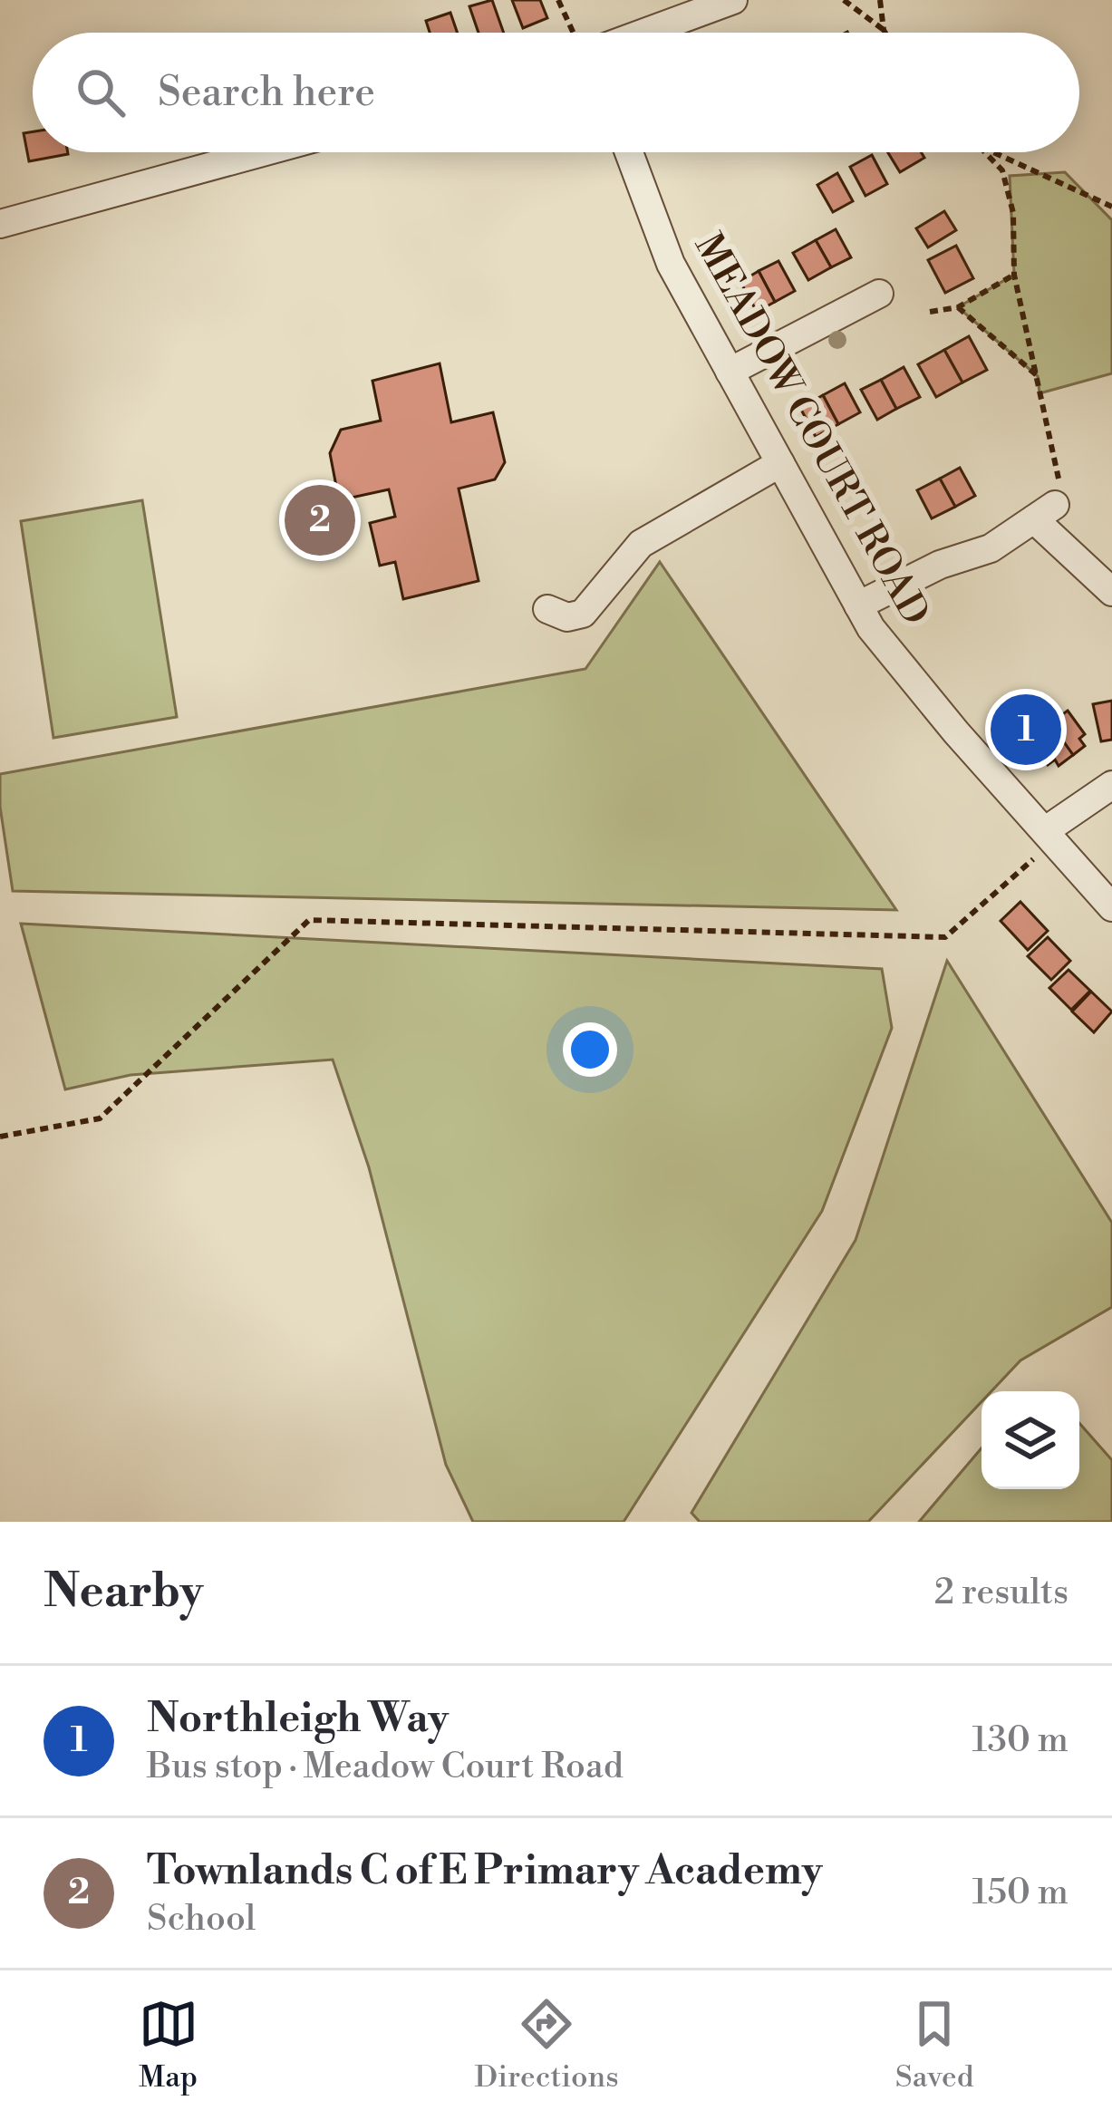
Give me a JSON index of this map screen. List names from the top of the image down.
{
  "streets": {
    "street": ["MEADOW COURT ROAD"]
  },
  "page": {
    "search": "Search here",
    "pins": ["2", "1"],
    "heading": ["Nearby", "2 results"],
    "list": [
      {
        "mark": "1",
        "name": "Northleigh Way",
        "note": "Bus stop · Meadow Court Road",
        "value": "130 m"
      },
      {
        "mark": "2",
        "name": "Townlands C of E Primary Academy",
        "note": "School",
        "value": "150 m"
      }
    ],
    "nav": ["Map", "Directions", "Saved"]
  }
}
